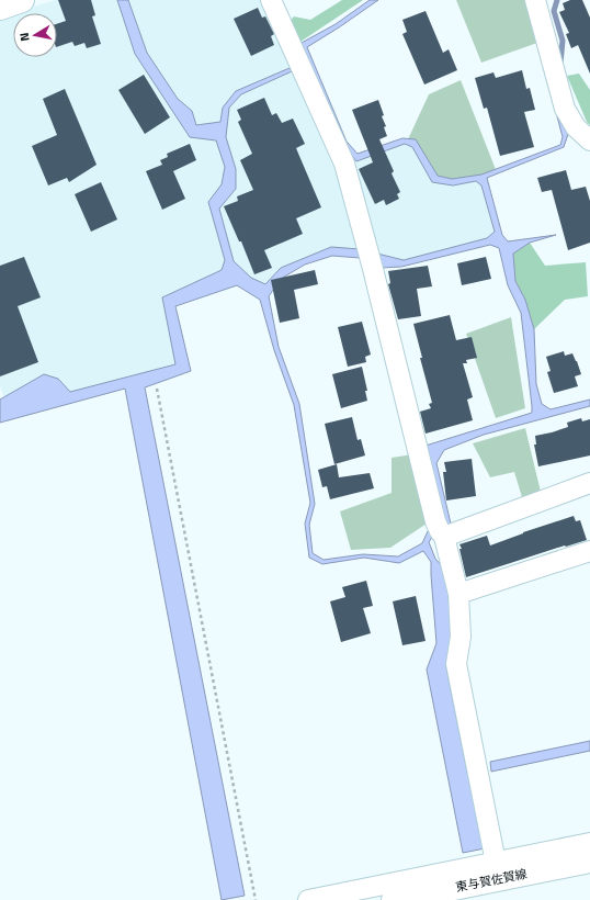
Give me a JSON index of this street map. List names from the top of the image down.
{
  "streets": {
    "main road": ["東与賀佐賀線"]
  },
  "north": "left"
}
